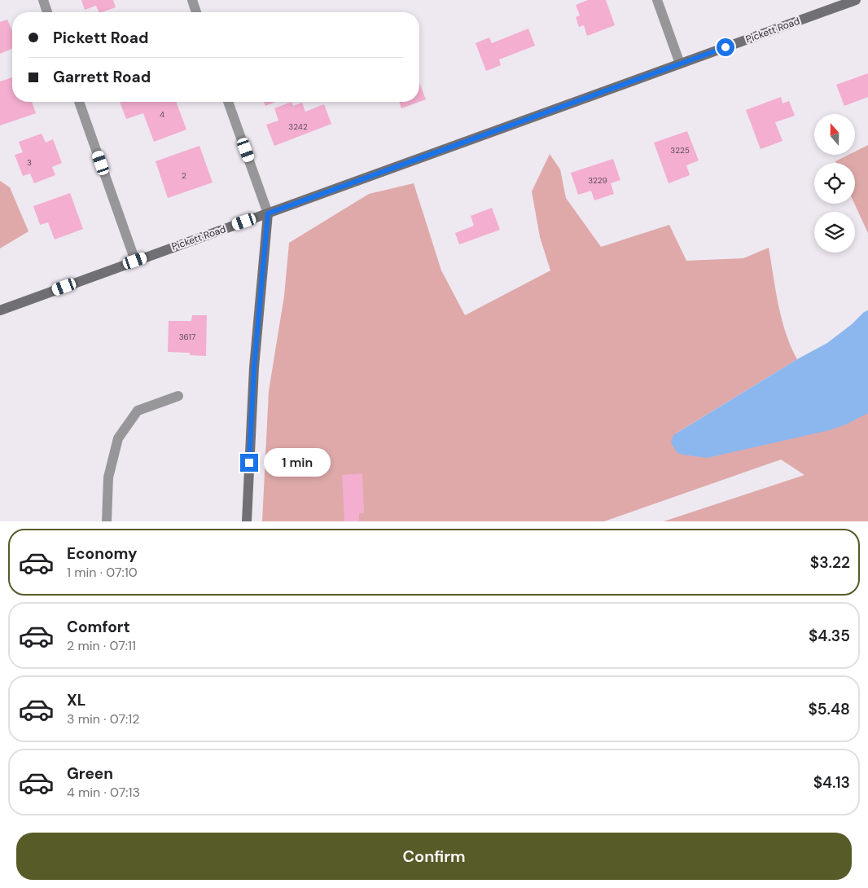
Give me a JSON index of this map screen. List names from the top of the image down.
{
  "streets": {
    "street": ["Pickett Road"]
  },
  "house_numbers": [
    "4",
    "3242",
    "3225",
    "3",
    "2",
    "3229",
    "3617"
  ],
  "north": "top",
  "page": {
    "banner": ["Pickett Road", "Garrett Road"],
    "bubble": "1 min",
    "list": [
      {
        "name": "Economy",
        "note": "1 min · 07:10",
        "value": "$3.22"
      },
      {
        "name": "Comfort",
        "note": "2 min · 07:11",
        "value": "$4.35"
      },
      {
        "name": "XL",
        "note": "3 min · 07:12",
        "value": "$5.48"
      },
      {
        "name": "Green",
        "note": "4 min · 07:13",
        "value": "$4.13"
      }
    ],
    "buttons": "Confirm"
  }
}
